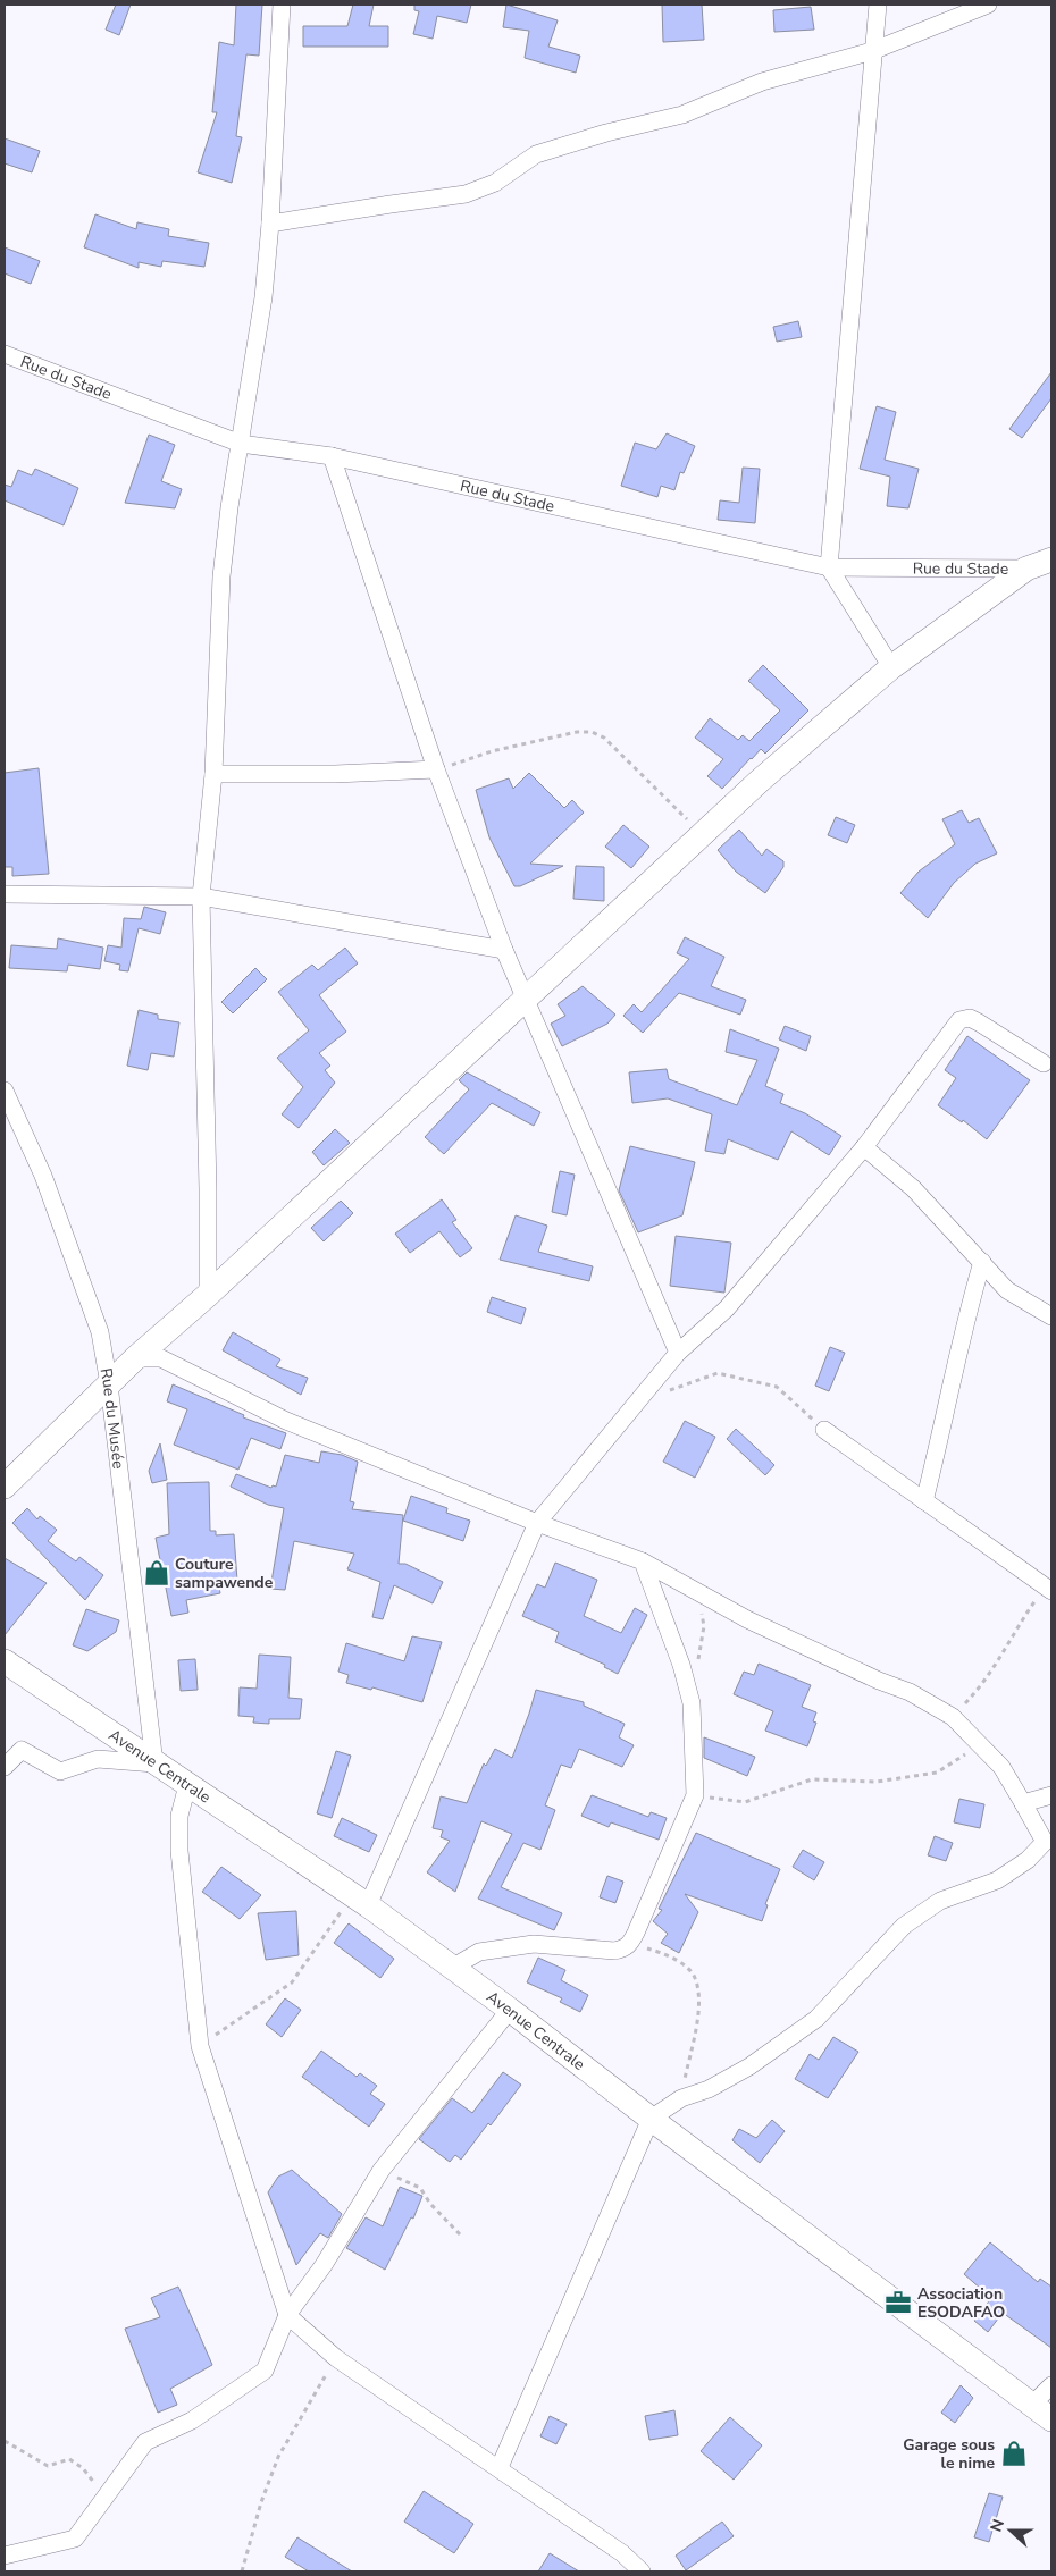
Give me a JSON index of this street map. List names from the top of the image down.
{
  "streets": {
    "street": ["Rue du Stade", "Rue du Musée", "Avenue Centrale"]
  },
  "crossings": [
    ["Rue du Musée", "Avenue Centrale"]
  ],
  "places": {
    "shop": ["Couture sampawende", "Garage sous le nime"],
    "office": ["Association ESODAFAO"]
  },
  "north": "left"
}
